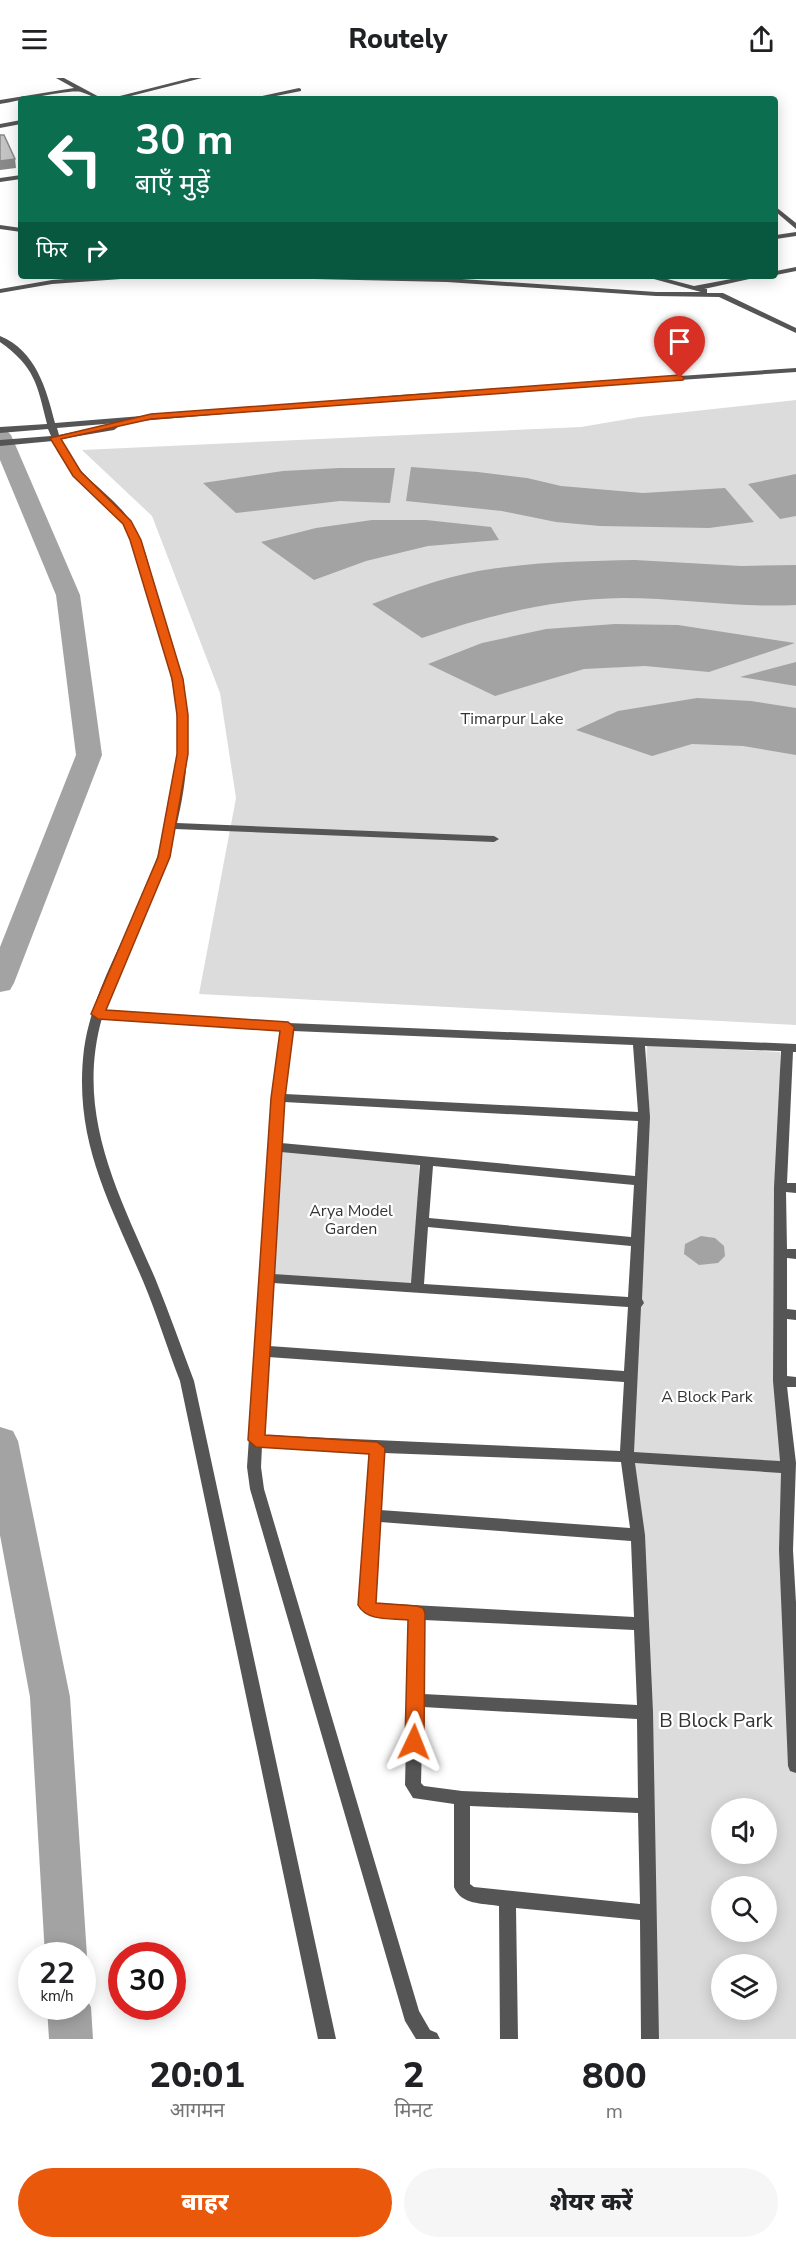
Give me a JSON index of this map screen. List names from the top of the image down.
{
  "parks": [
    "Timarpur Lake",
    "Arya Model Garden",
    "A Block Park",
    "B Block Park"
  ],
  "page": {
    "header": "Routely",
    "turn": ["30 m", "बाएँ मुड़ें"],
    "then": "फिर",
    "speed": "22 km/h",
    "limit": "30",
    "eta": [
      "20:01",
      "आगमन",
      "2",
      "मिनट",
      "800",
      "m"
    ],
    "buttons": ["बाहर", "शेयर करें"]
  }
}
